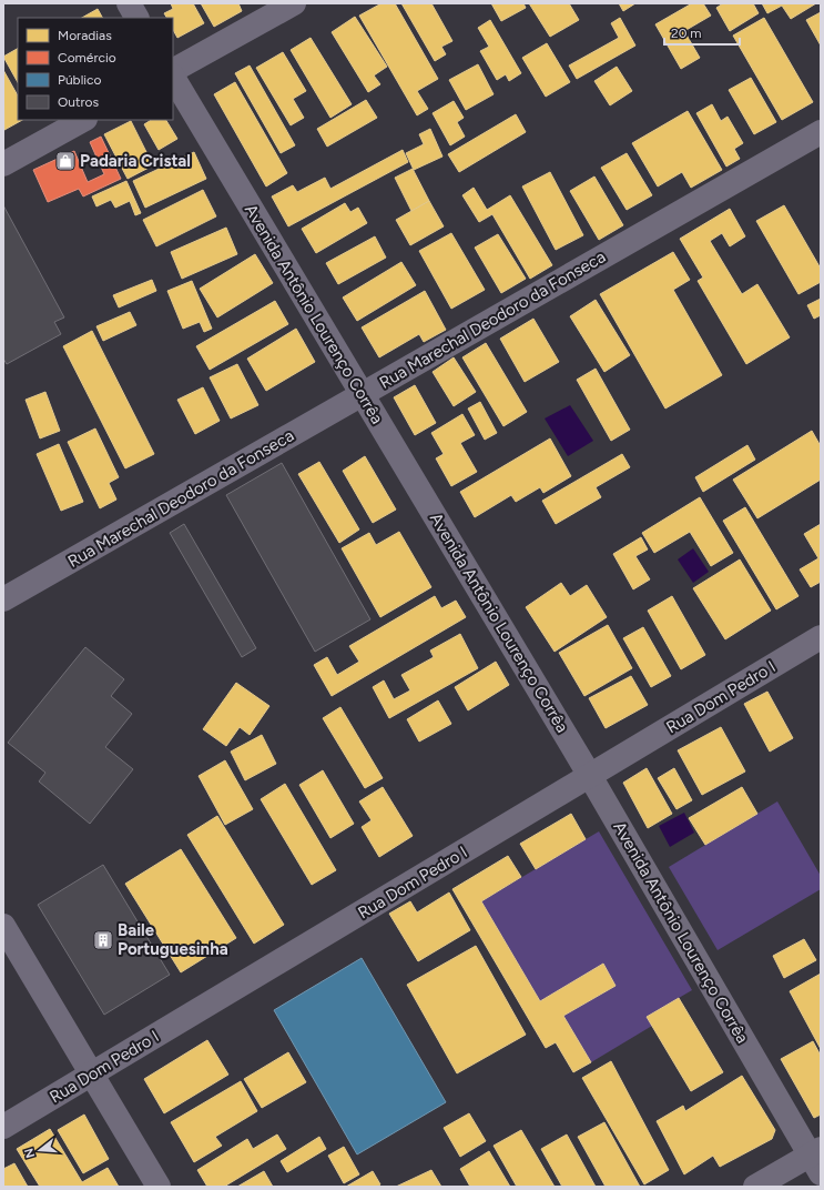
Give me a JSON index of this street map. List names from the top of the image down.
{
  "streets": {
    "street": ["Avenida Antônio Lourenço Corrêa", "Rua Marechal Deodoro da Fonseca", "Rua Dom Pedro I"]
  },
  "crossings": [
    ["Avenida Antônio Lourenço Corrêa", "Rua Marechal Deodoro da Fonseca"],
    ["Avenida Antônio Lourenço Corrêa", "Rua Dom Pedro I"]
  ],
  "places": {
    "shop": ["Padaria Cristal"],
    "building": ["Baile Portuguesinha"]
  },
  "legend": [
    "Moradias",
    "Comércio",
    "Público",
    "Outros"
  ],
  "scale_bar": "20 m",
  "north": "left"
}
